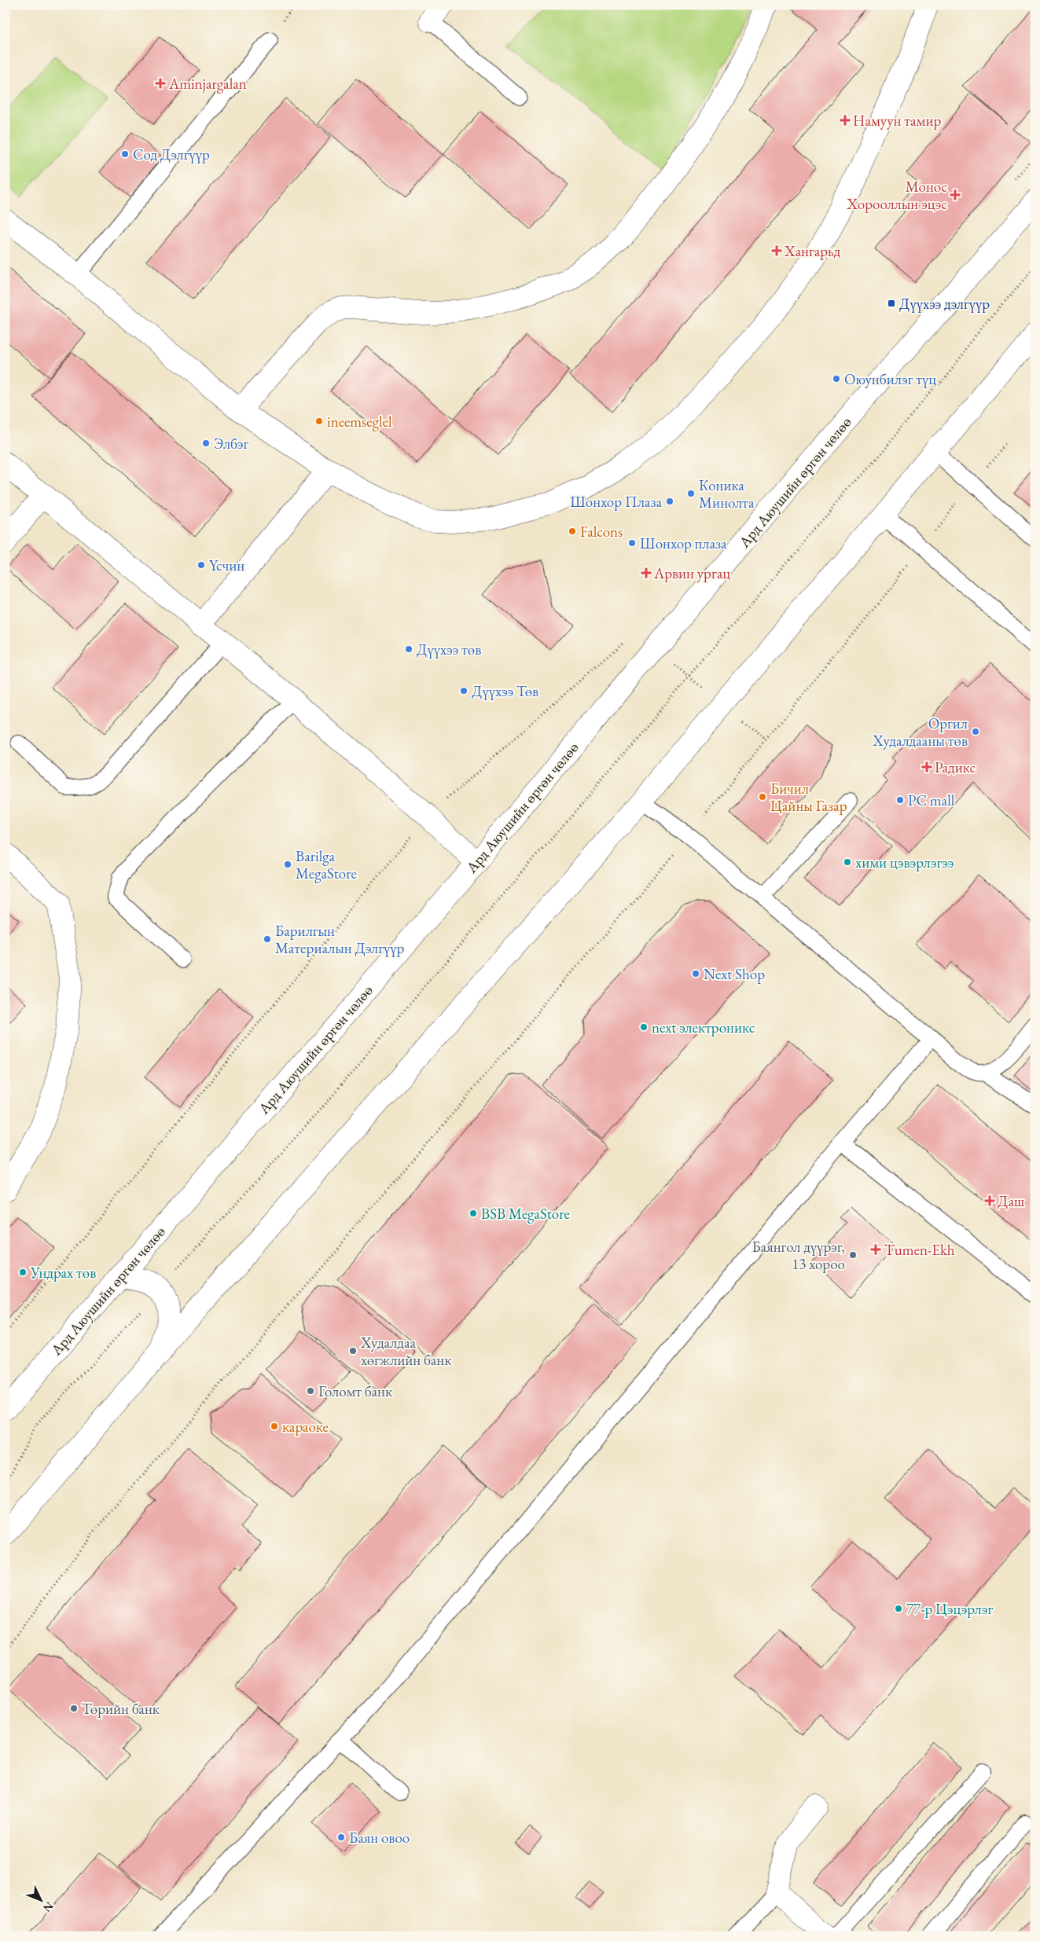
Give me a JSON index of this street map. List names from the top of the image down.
{
  "streets": {
    "street": ["Ард Аюушийн өргөн чөлөө"]
  },
  "places": {
    "health": [
      "Aminjargalan",
      "Намуун тамир",
      "Монос Хорооллын эцэс",
      "Хангарьд",
      "Арвин ургац",
      "Радикс",
      "Даш",
      "Tumen-Ekh"
    ],
    "other": [
      "Сод Дэлгүүр",
      "Оюунбилэг түц",
      "ineemseglel",
      "Элбэг",
      "Коника Минолта",
      "Шонхор Плаза",
      "Falcons",
      "Шонхор плаза",
      "Үсчин",
      "Дүүхээ төв",
      "Дүүхээ Төв",
      "Оргил Худалдааны төв",
      "Бичил Цайны Газар",
      "PC mall",
      "хими цэвэрлэгээ",
      "Barilga MegaStore",
      "Барилгын Материалын Дэлгүүр",
      "Next Shop",
      "next электроникс",
      "BSB MegaStore",
      "Баянгол дүүрэг, 13 хороо",
      "Ундрах төв",
      "Худалдаа хөгжлийн банк",
      "Голомт банк",
      "караоке",
      "77-р Цэцэрлэг",
      "Төрийн банк",
      "Баян овоо"
    ],
    "transit": ["Дүүхээ дэлгүүр"]
  },
  "north": "bottom right"
}
